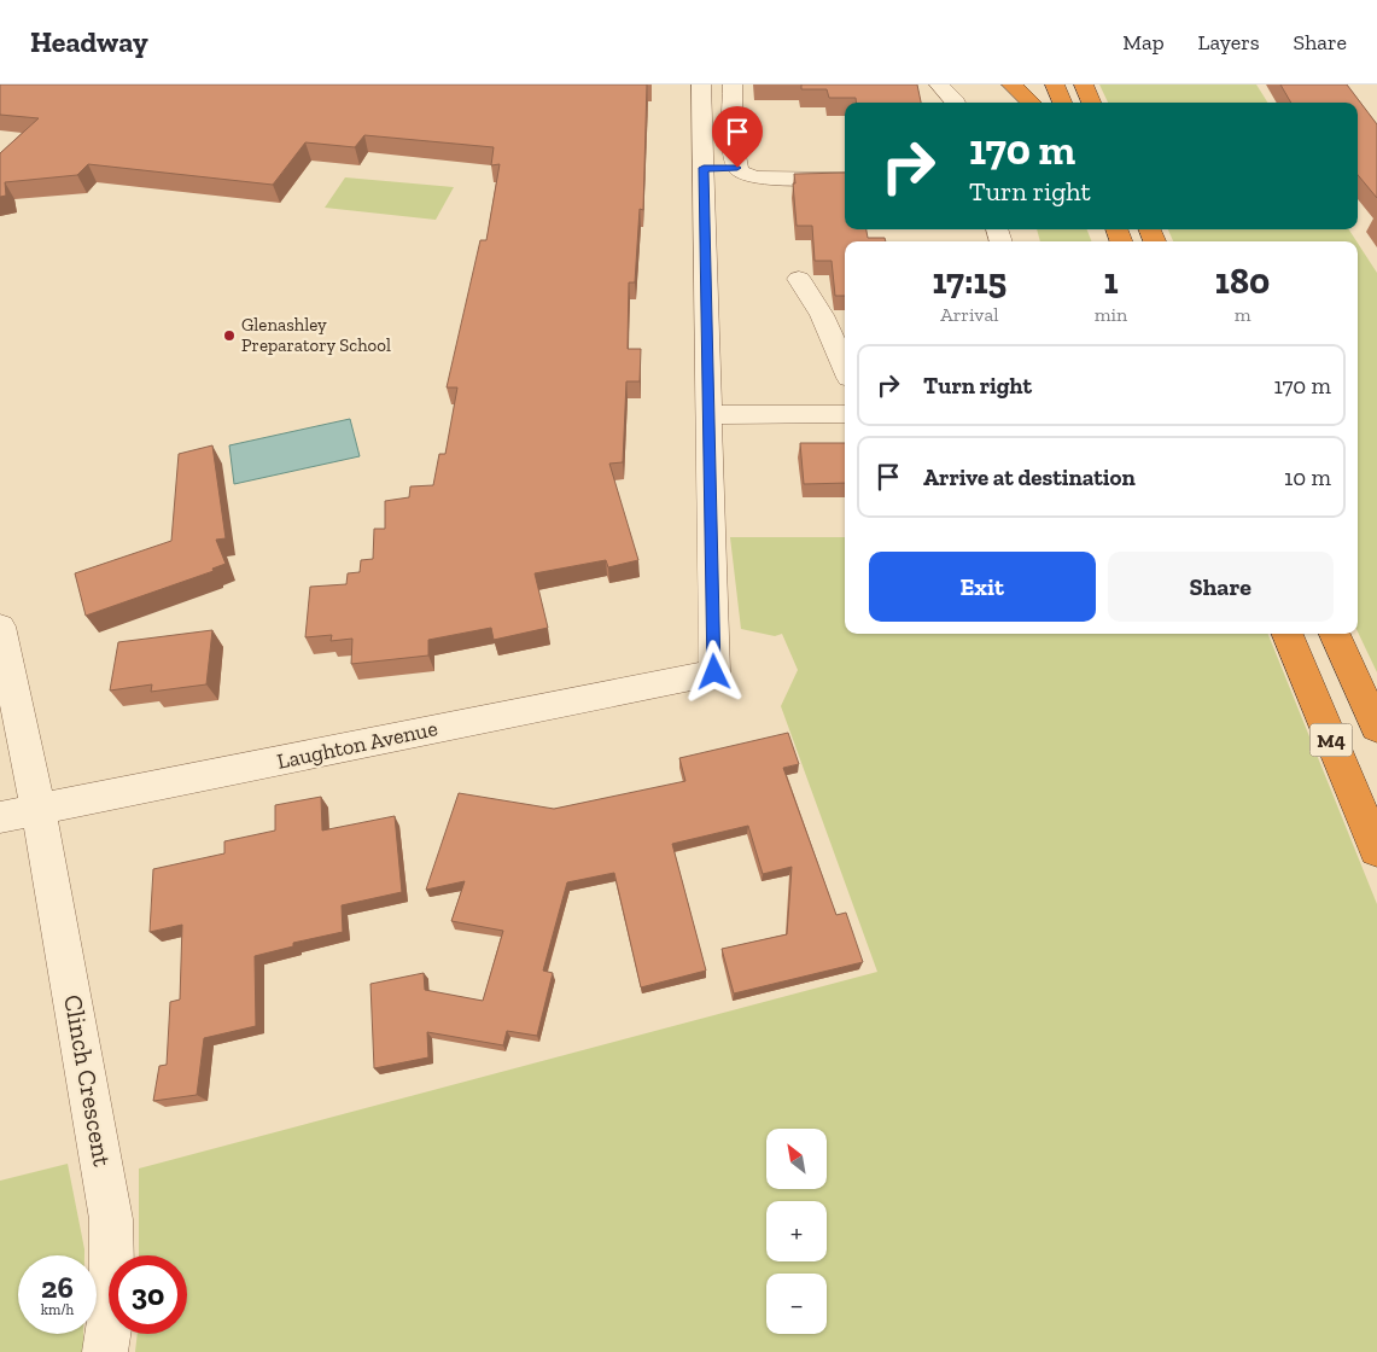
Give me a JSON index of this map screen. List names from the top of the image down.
{
  "streets": {
    "highway": ["M4"],
    "street": ["Laughton Avenue", "Clinch Crescent"]
  },
  "crossings": [
    ["Laughton Avenue", "Clinch Crescent"]
  ],
  "places": ["Glenashley Preparatory School"],
  "north": "top left",
  "page": {
    "header": "Headway",
    "nav": ["Map", "Layers", "Share"],
    "turn": ["170 m", "Turn right"],
    "eta": [
      "17:15",
      "Arrival",
      "1",
      "min",
      "180",
      "m"
    ],
    "list": [
      {
        "name": "Turn right",
        "value": "170 m"
      },
      {
        "name": "Arrive at destination",
        "value": "10 m"
      }
    ],
    "buttons": ["Exit", "Share"],
    "map_buttons": ["+", "−"],
    "speed": "26 km/h",
    "limit": "30"
  }
}
